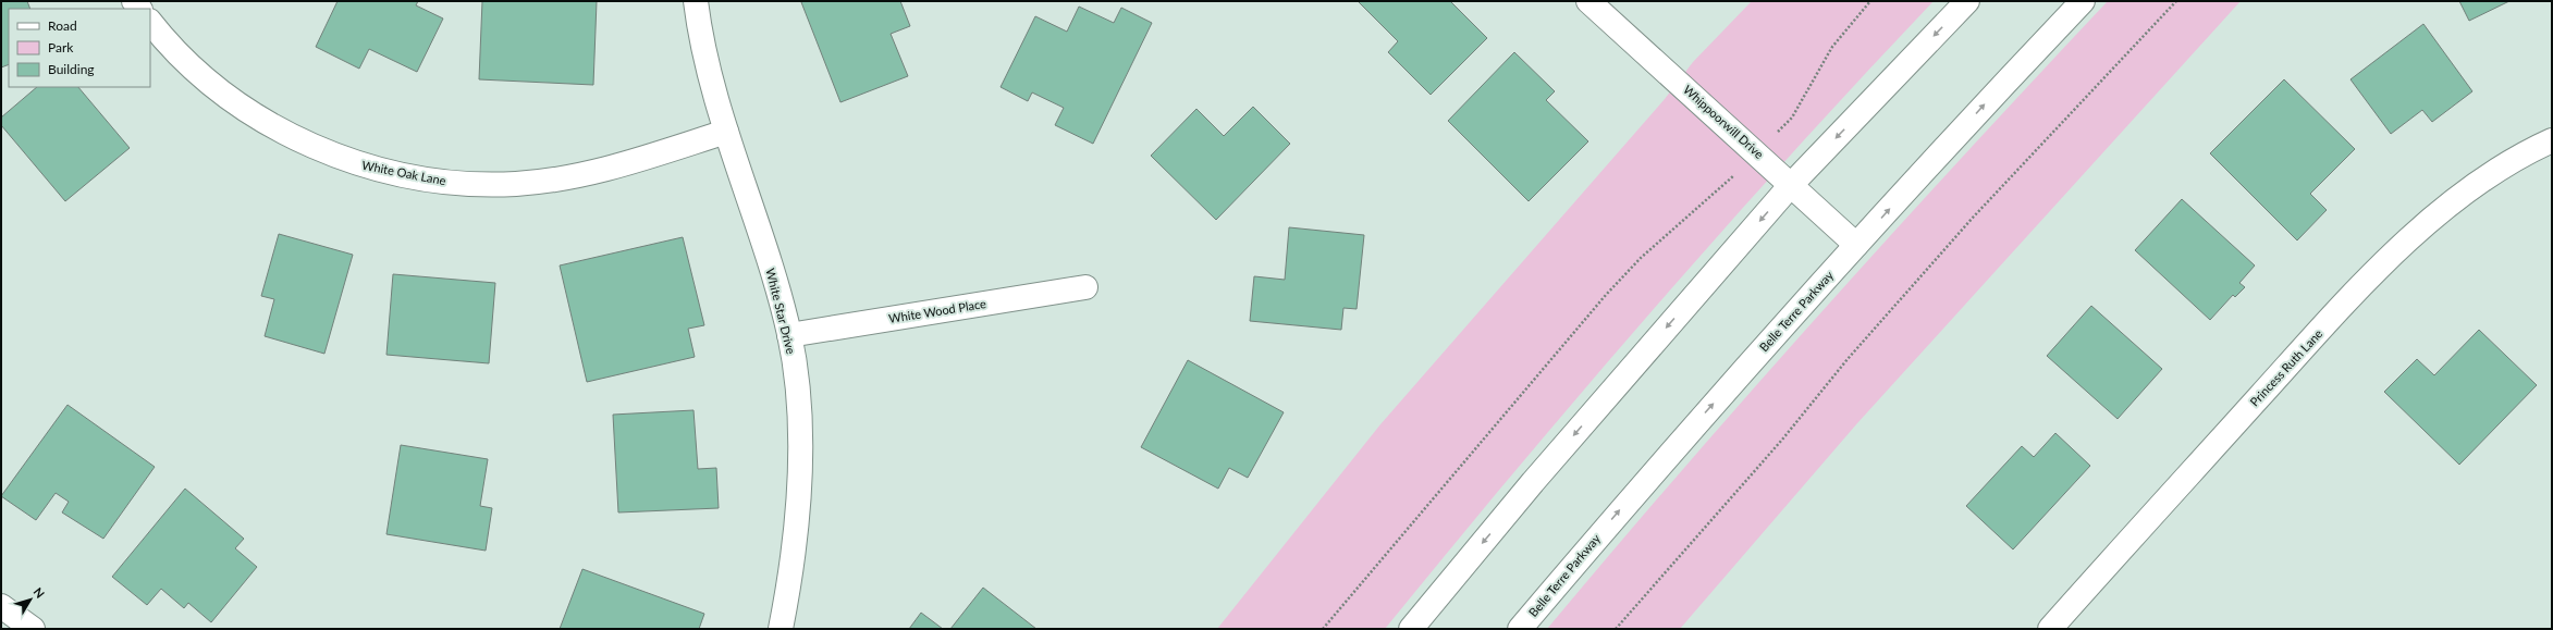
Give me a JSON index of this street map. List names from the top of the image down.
{
  "streets": {
    "street": [
      "Whippoorwill Drive",
      "White Oak Lane",
      "White Star Drive",
      "White Wood Place",
      "Belle Terre Parkway",
      "Princess Ruth Lane"
    ]
  },
  "crossings": [
    ["Whippoorwill Drive", "Belle Terre Parkway"],
    ["White Oak Lane", "White Star Drive"],
    ["White Star Drive", "White Wood Place"]
  ],
  "legend": ["Road", "Park", "Building"],
  "north": "top right"
}
